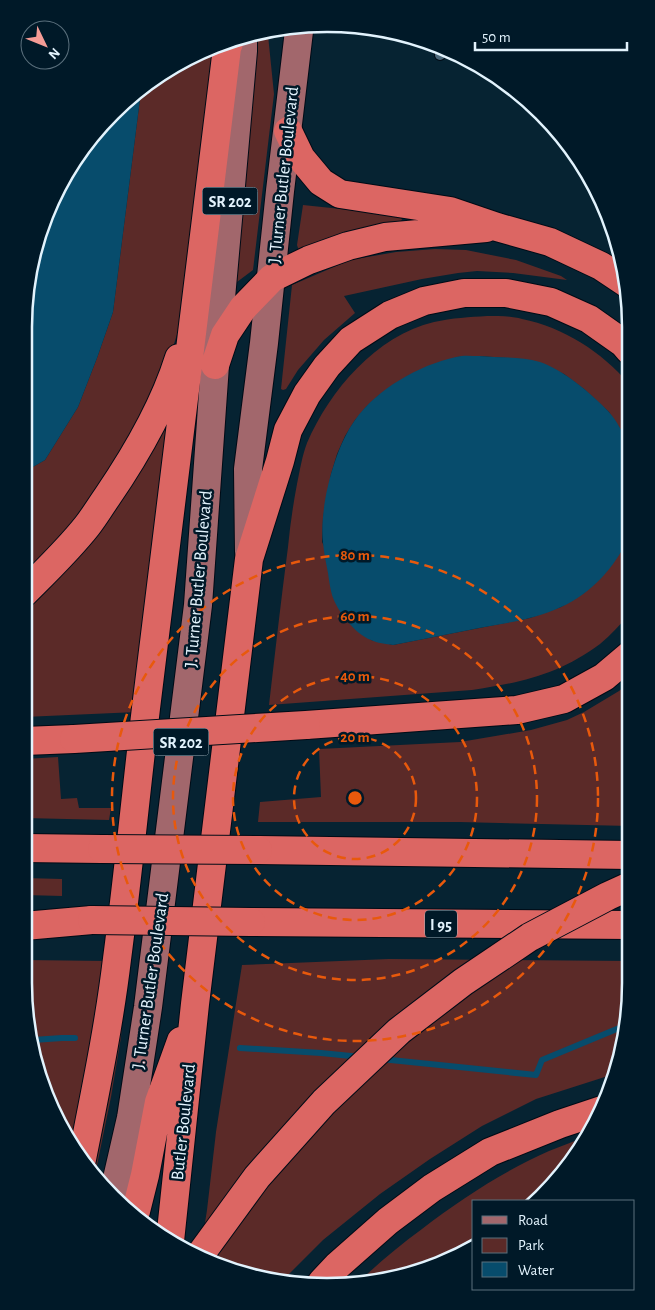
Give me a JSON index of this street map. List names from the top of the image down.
{
  "streets": {
    "highway": [
      "J. Turner Butler Boulevard",
      "SR 202",
      "I 95",
      "Butler Boulevard"
    ]
  },
  "crossings": [
    ["J. Turner Butler Boulevard", "Butler Boulevard"]
  ],
  "legend": ["Road", "Park", "Water"],
  "scale_bar": "50 m",
  "north": "bottom right",
  "rings": [
    "80 m",
    "60 m",
    "40 m",
    "20 m"
  ]
}
